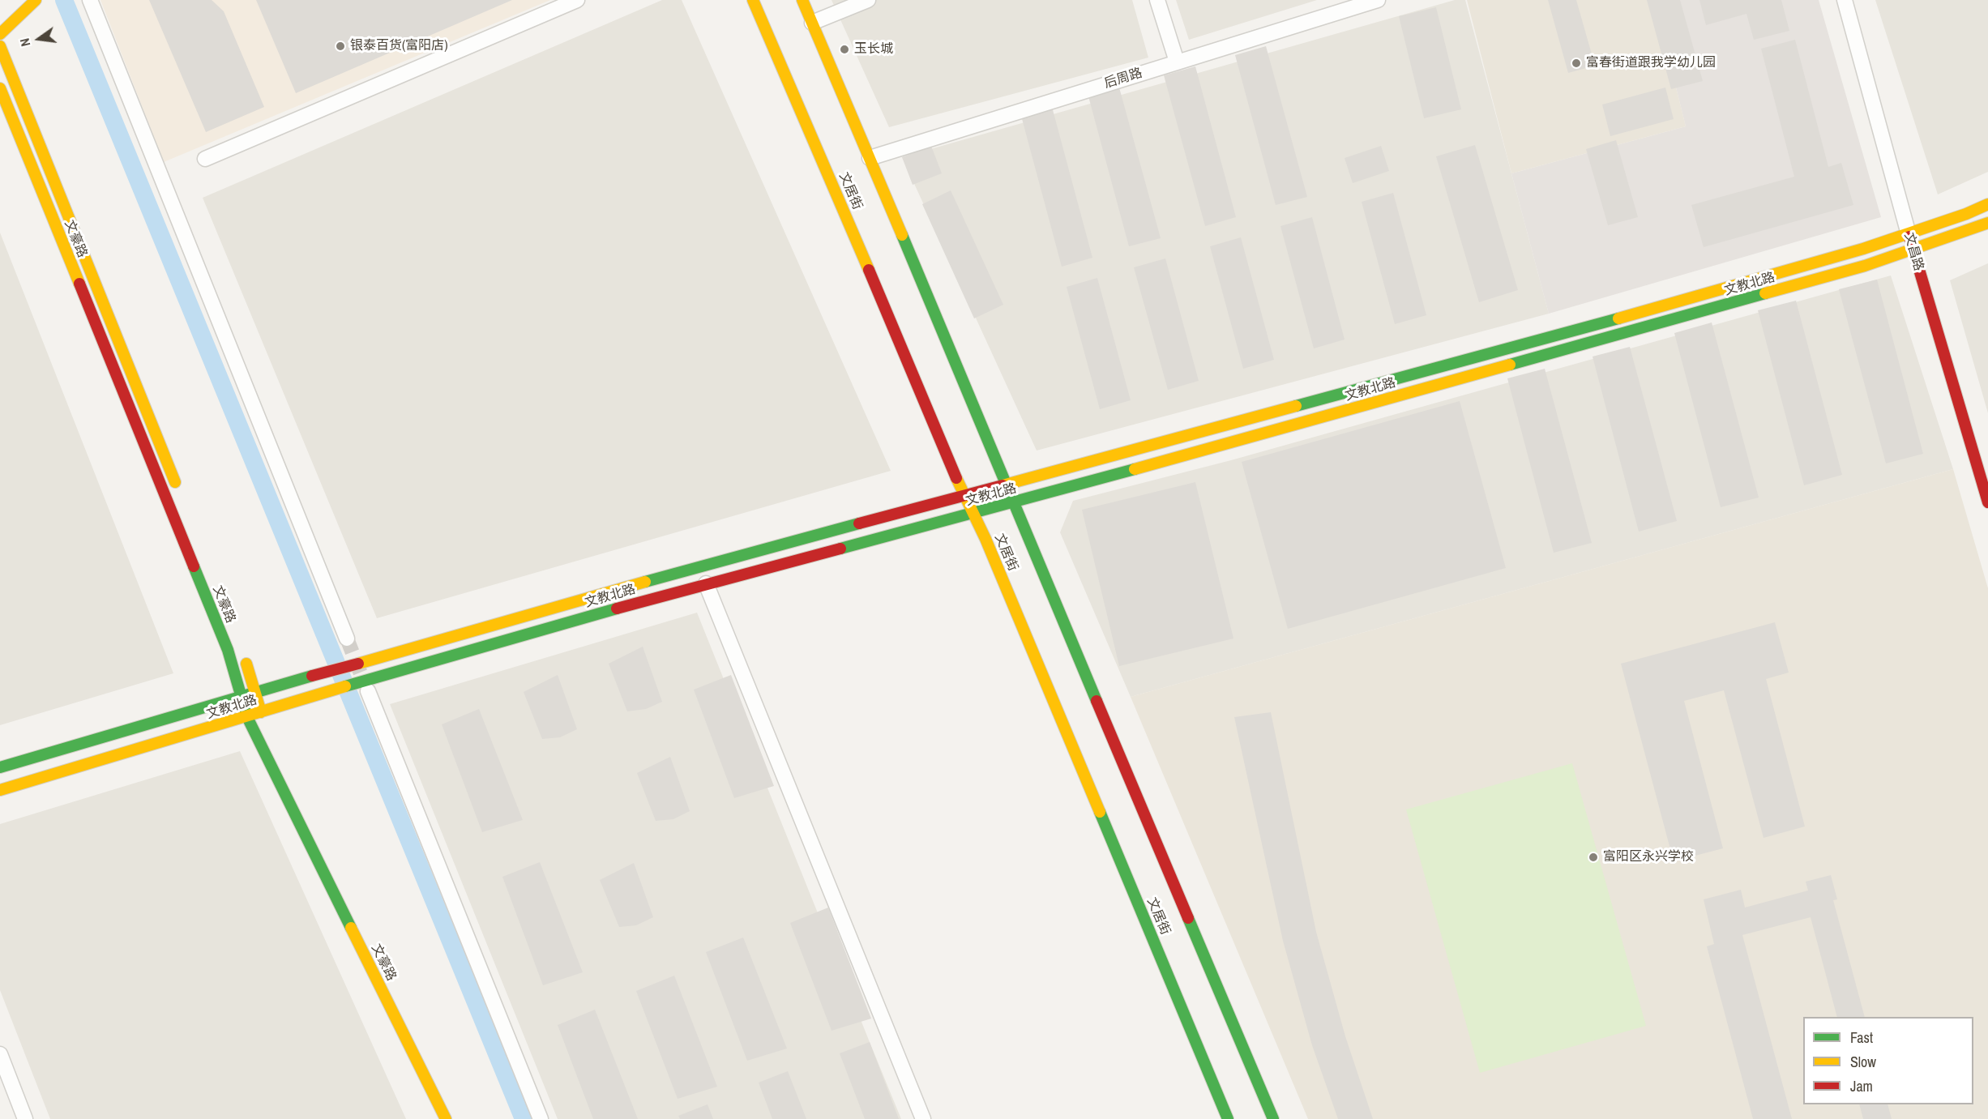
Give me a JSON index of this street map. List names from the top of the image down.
{
  "streets": {
    "street": [
      "后周路",
      "文居街",
      "文豪路",
      "文昌路",
      "文教北路"
    ]
  },
  "crossings": [
    ["后周路", "文居街"],
    ["文居街", "文教北路"],
    ["文豪路", "文教北路"],
    ["文昌路", "文教北路"]
  ],
  "places": [
    "银泰百货(富阳店)",
    "玉长城",
    "富春街道跟我学幼儿园",
    "富阳区永兴学校"
  ],
  "legend": ["Fast", "Slow", "Jam"],
  "north": "left"
}
